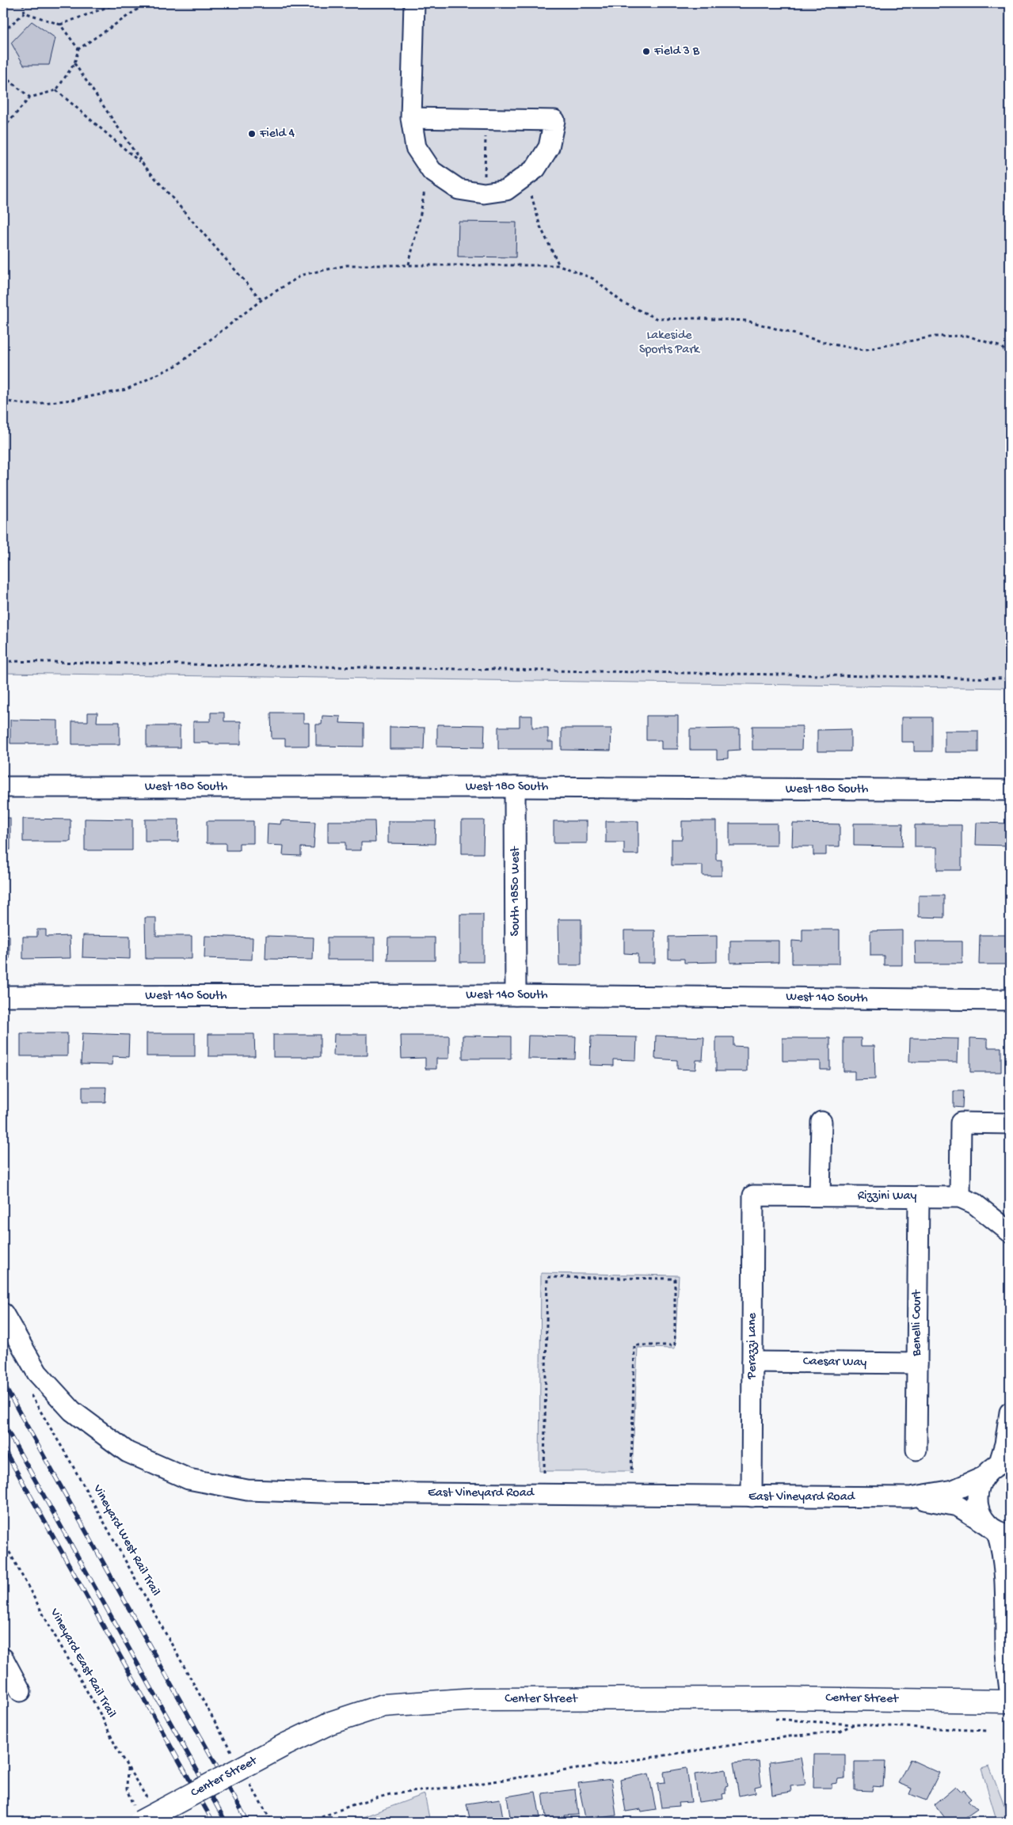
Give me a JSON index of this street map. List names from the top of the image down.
{
  "streets": {
    "main road": ["Center Street"],
    "street": [
      "West 180 South",
      "South 1850 West",
      "West 140 South",
      "Rizzini Way",
      "Benelli Court",
      "Perazzi Lane",
      "Caesar Way",
      "East Vineyard Road"
    ],
    "path": ["Vineyard West Rail Trail", "Vineyard East Rail Trail"]
  },
  "crossings": [
    ["West 180 South", "South 1850 West"],
    ["South 1850 West", "West 140 South"],
    ["Rizzini Way", "Benelli Court"],
    ["Rizzini Way", "Perazzi Lane"],
    ["Benelli Court", "Caesar Way"],
    ["Perazzi Lane", "Caesar Way"],
    ["Perazzi Lane", "East Vineyard Road"]
  ],
  "parks": ["Lakeside Sports Park"],
  "places": ["Field 3 B", "Field 4"]
}
